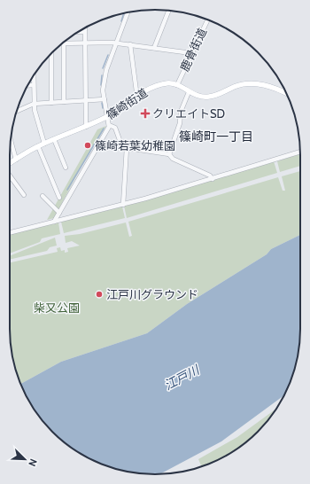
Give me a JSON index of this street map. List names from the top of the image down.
{
  "streets": {
    "main road": ["篠崎街道"],
    "street": ["鹿骨街道"]
  },
  "crossings": [
    ["鹿骨街道", "篠崎街道"]
  ],
  "districts": ["篠崎町一丁目"],
  "water": ["江戸川"],
  "parks": ["柴又公園"],
  "places": {
    "health": ["クリエイトSD"],
    "other": ["篠崎若葉幼稚園", "江戸川グラウンド"]
  },
  "north": "bottom right"
}
